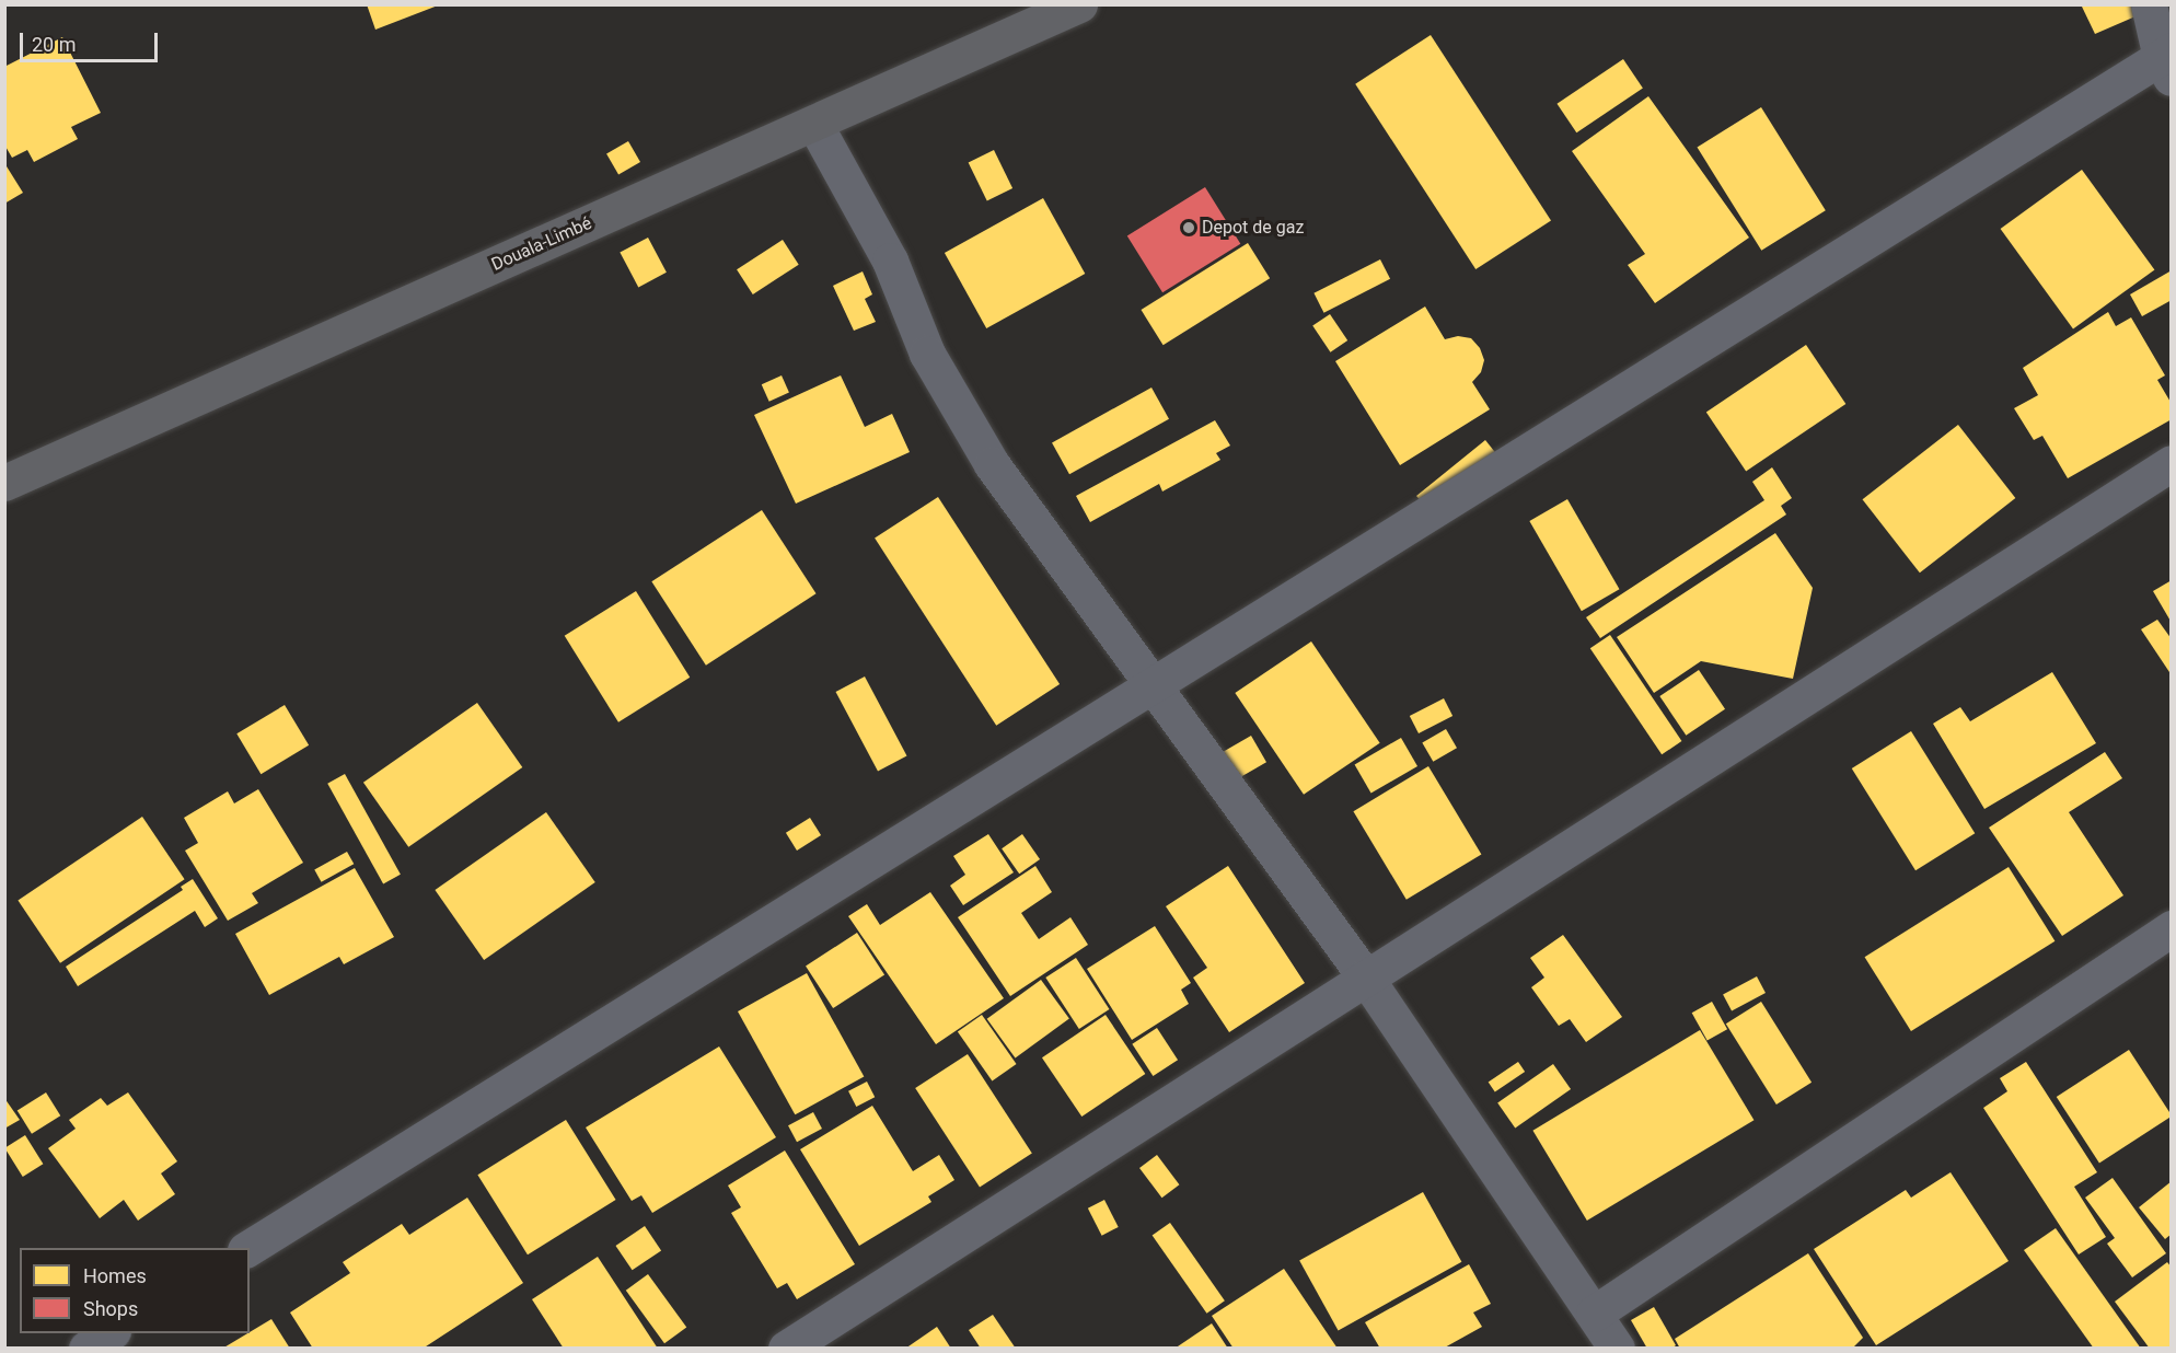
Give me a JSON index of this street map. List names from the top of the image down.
{
  "streets": {
    "highway": ["Douala-Limbé"]
  },
  "places": ["Depot de gaz"],
  "legend": ["Homes", "Shops"],
  "scale_bar": "20 m"
}
